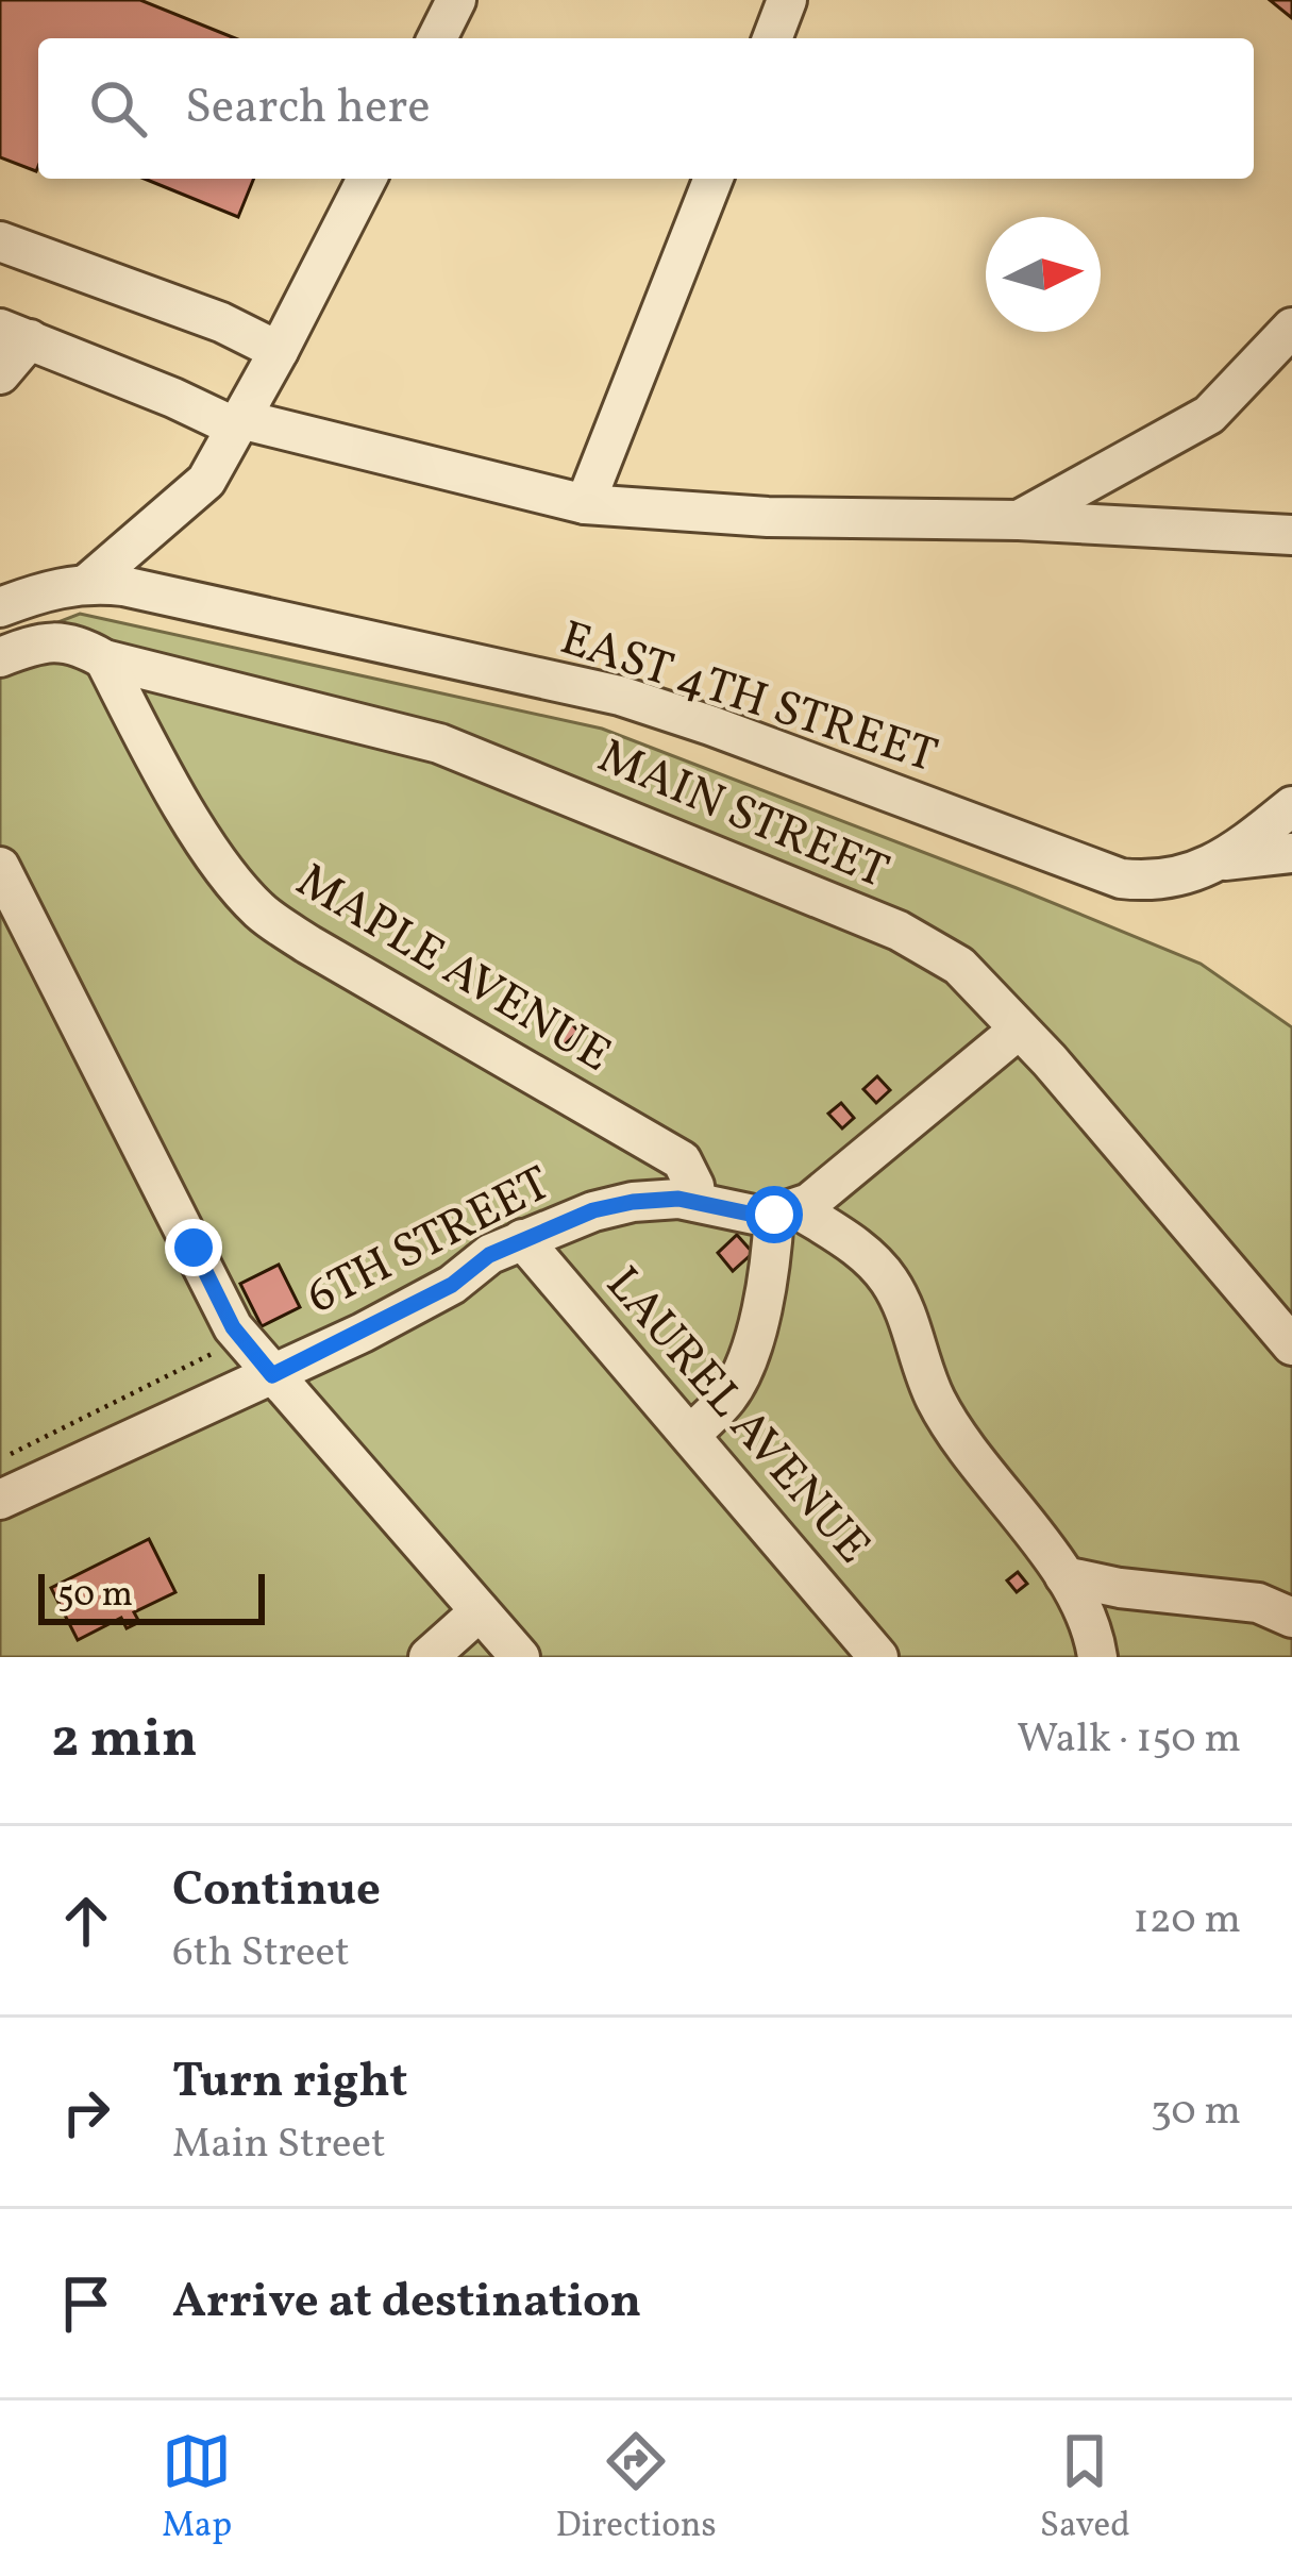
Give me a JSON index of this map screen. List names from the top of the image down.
{
  "streets": {
    "street": [
      "EAST 4TH STREET",
      "MAIN STREET",
      "MAPLE AVENUE",
      "6TH STREET",
      "LAUREL AVENUE"
    ]
  },
  "crossings": [
    ["MAIN STREET", "MAPLE AVENUE"],
    ["MAPLE AVENUE", "6TH STREET"],
    ["6TH STREET", "LAUREL AVENUE"]
  ],
  "scale_bar": "50 m",
  "north": "right",
  "page": {
    "search": "Search here",
    "scale": "50 m",
    "heading": ["2 min", "Walk · 150 m"],
    "list": [
      ["Continue", "6th Street", "120 m"],
      ["Turn right", "Main Street", "30 m"],
      "Arrive at destination"
    ],
    "nav": ["Map", "Directions", "Saved"]
  }
}
